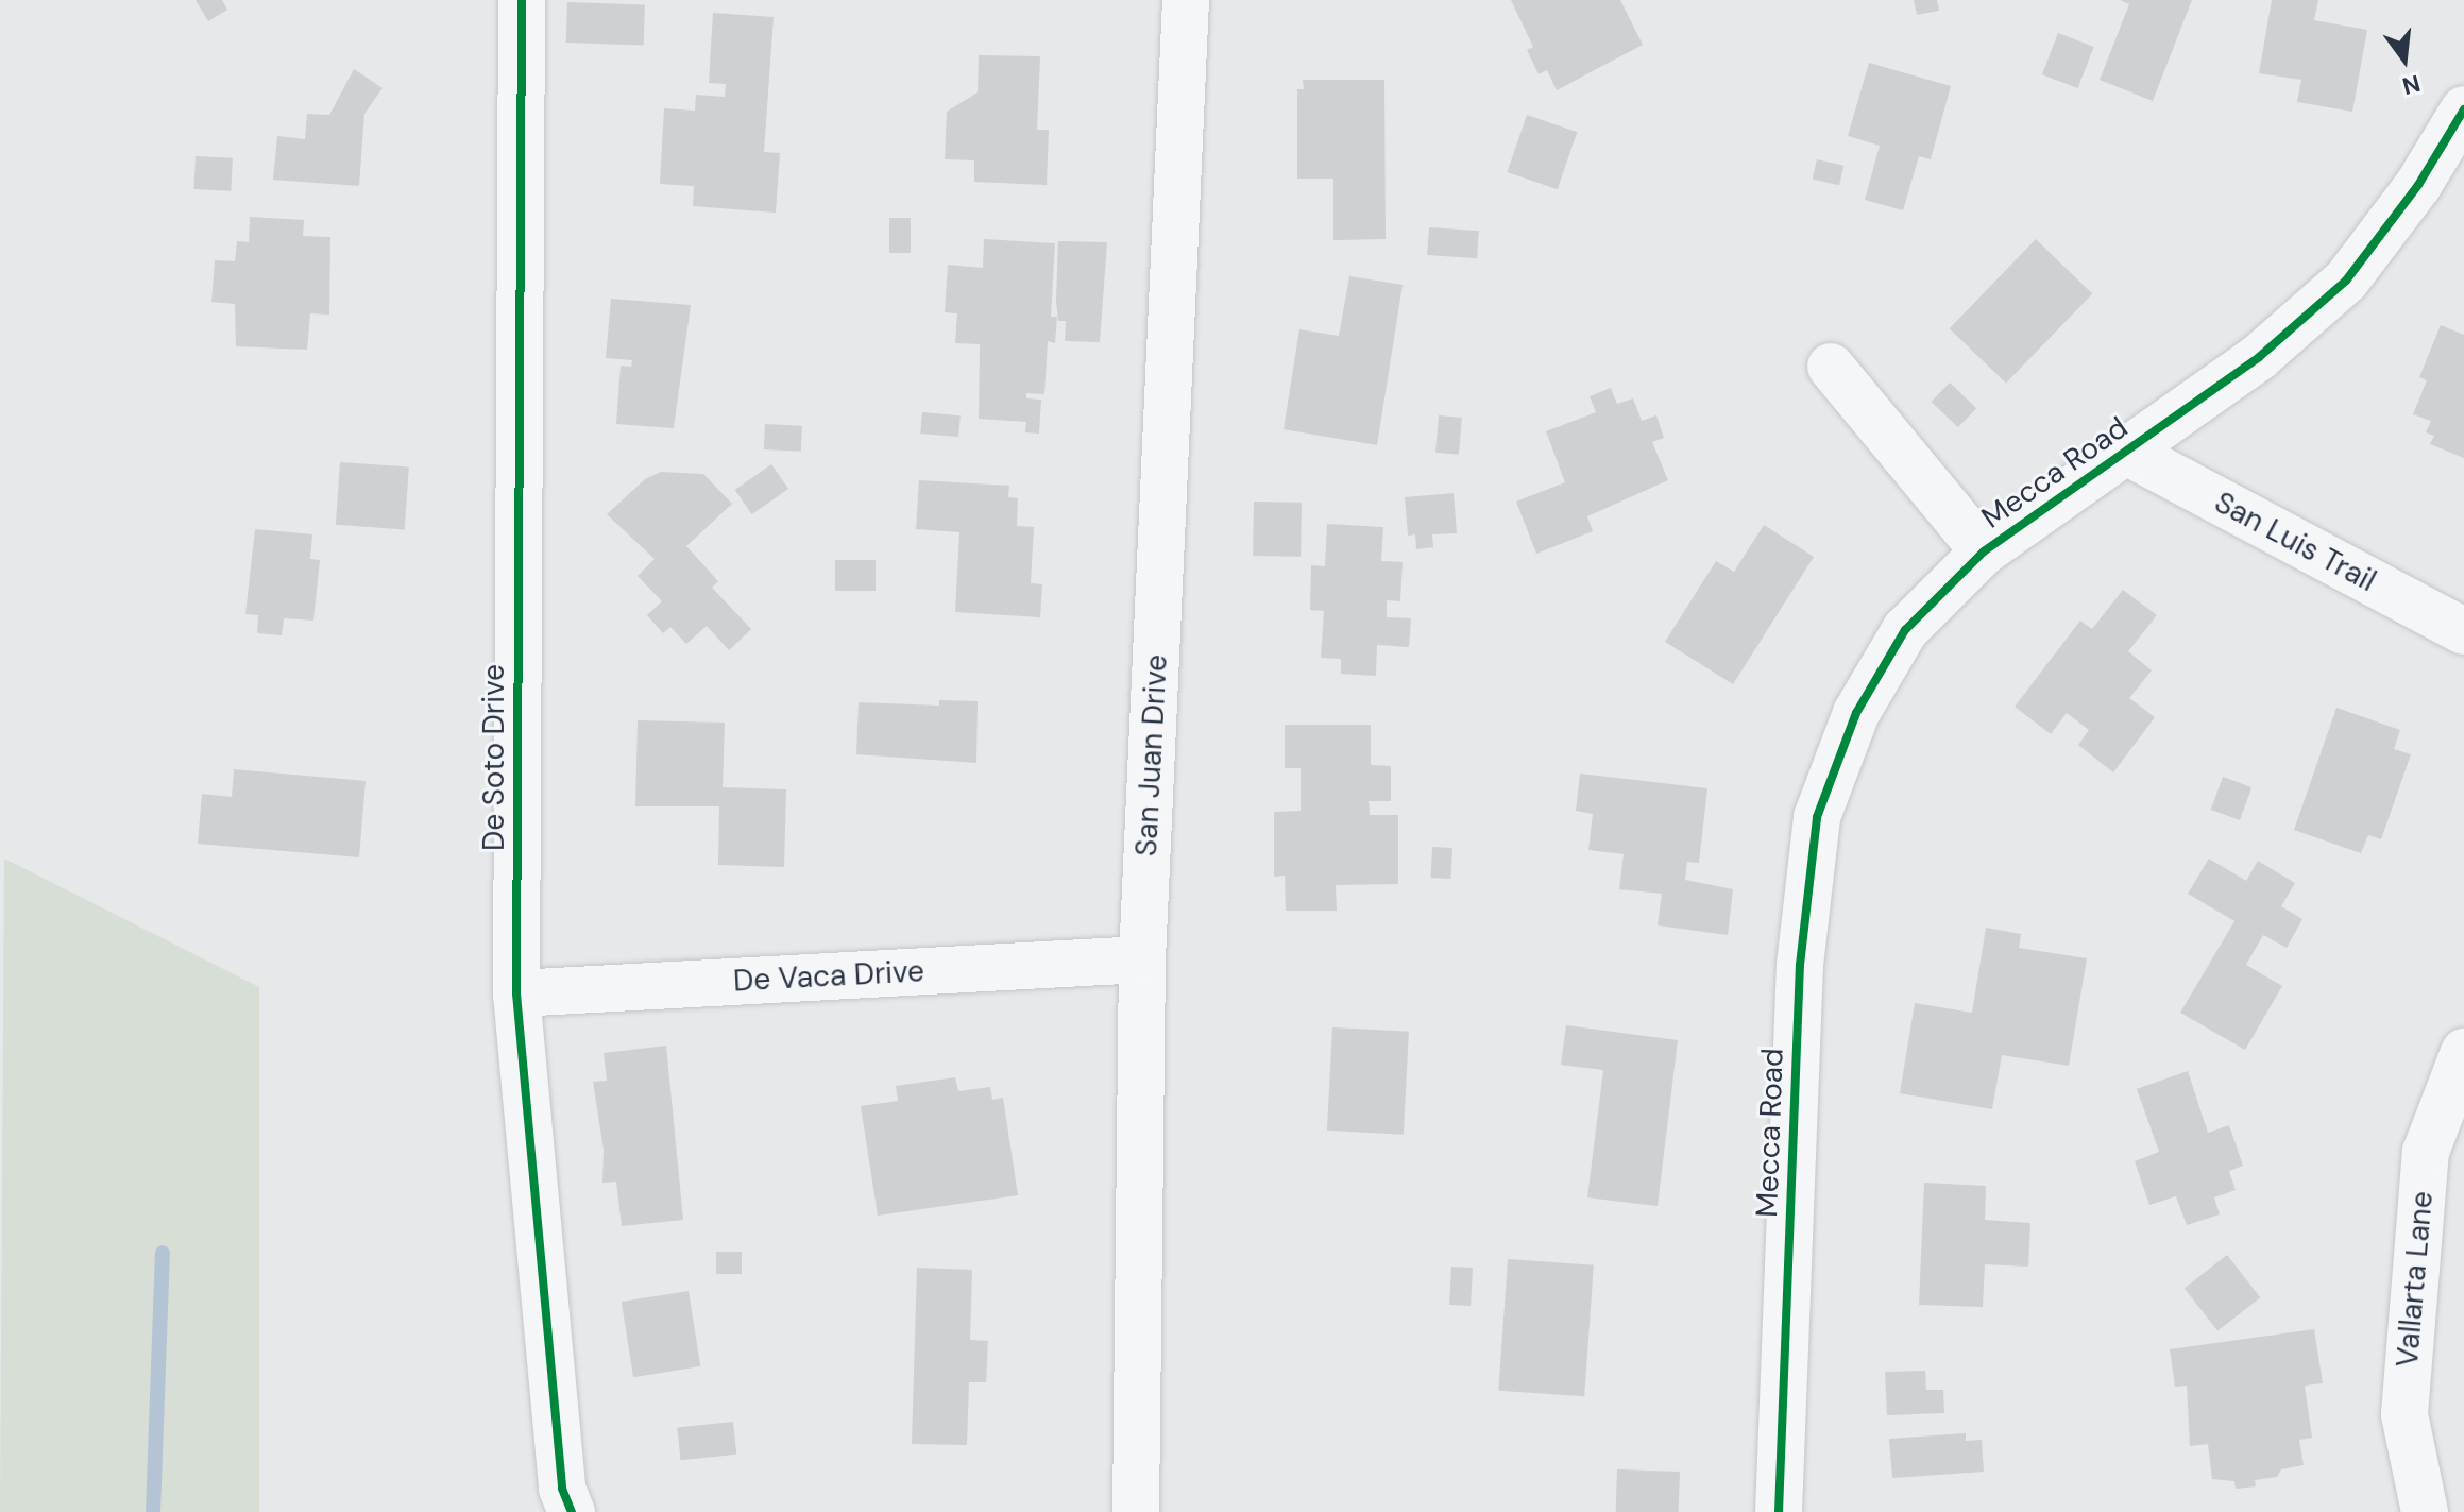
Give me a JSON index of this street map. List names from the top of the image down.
{
  "streets": {
    "street": [
      "Mecca Road",
      "San Luis Trail",
      "San Juan Drive",
      "De Soto Drive",
      "De Vaca Drive",
      "Vallarta Lane"
    ]
  },
  "crossings": [
    ["Mecca Road", "San Luis Trail"],
    ["San Juan Drive", "De Vaca Drive"],
    ["De Soto Drive", "De Vaca Drive"]
  ],
  "north": "bottom"
}
